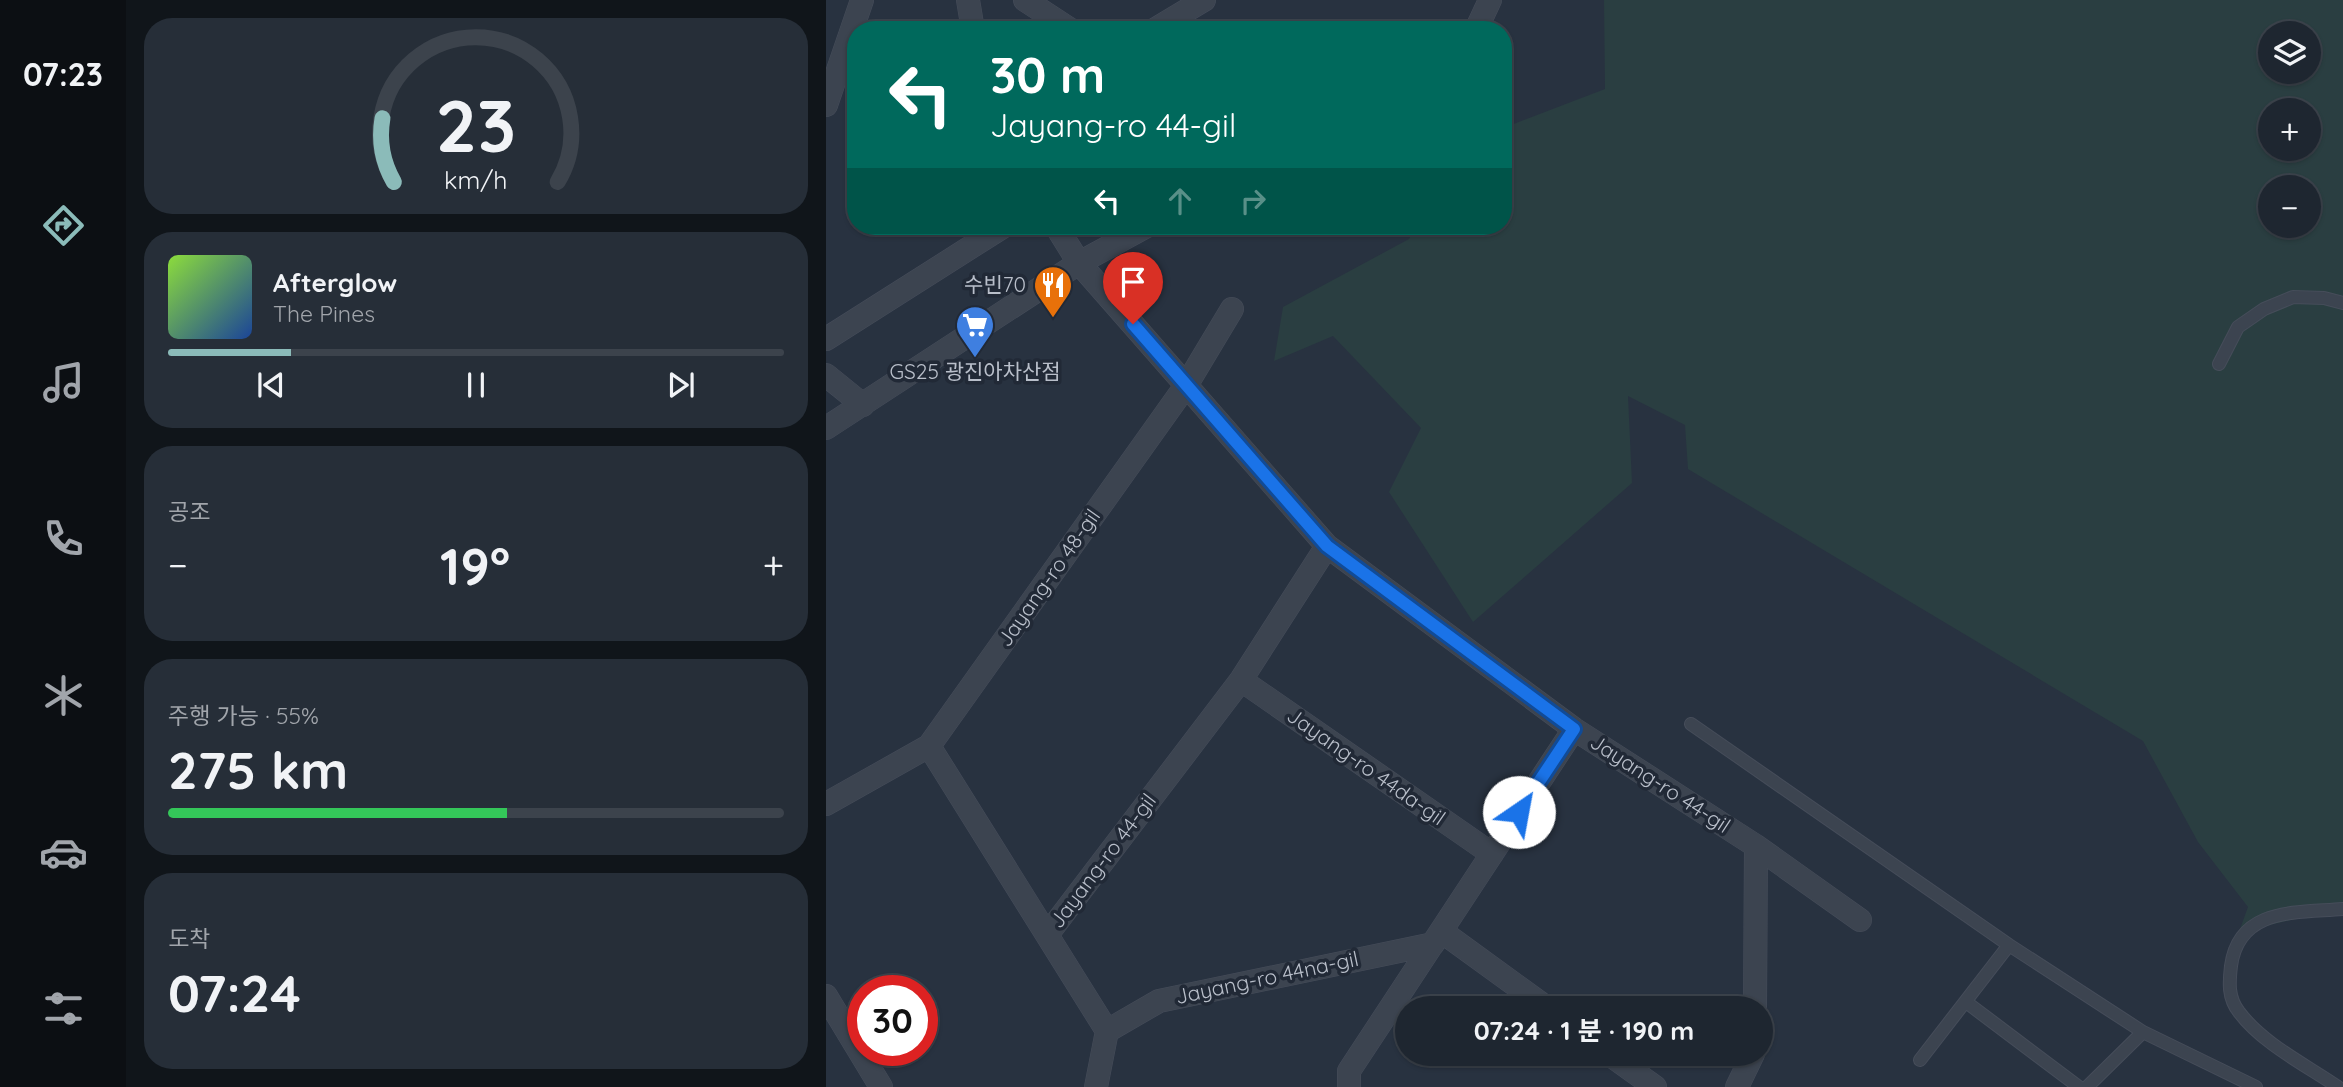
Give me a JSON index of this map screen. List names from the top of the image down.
{
  "streets": {
    "street": [
      "Jayang-ro 48-gil",
      "Jayang-ro 44da-gil",
      "Jayang-ro 44-gil",
      "Jayang-ro 44na-gil"
    ]
  },
  "crossings": [
    ["Jayang-ro 48-gil", "Jayang-ro 44-gil"],
    ["Jayang-ro 44da-gil", "Jayang-ro 44-gil"]
  ],
  "places": {
    "restaurant": ["수빈70"],
    "supermarket": ["GS25 광진아차산점"]
  },
  "page": {
    "tabs": "07:23",
    "map_buttons": ["+", "−"],
    "turn": ["30 m", "Jayang-ro 44-gil"],
    "song": ["Afterglow", "The Pines"],
    "tile": [
      "공조",
      ["주행 가능 · 55%", "275 km"],
      ["도착", "07:24"]
    ],
    "heat": ["−", "19°", "+"],
    "limit": "30",
    "trip": "07:24 · 1 분 · 190 m",
    "gauge": ["23", "km/h"]
  }
}
